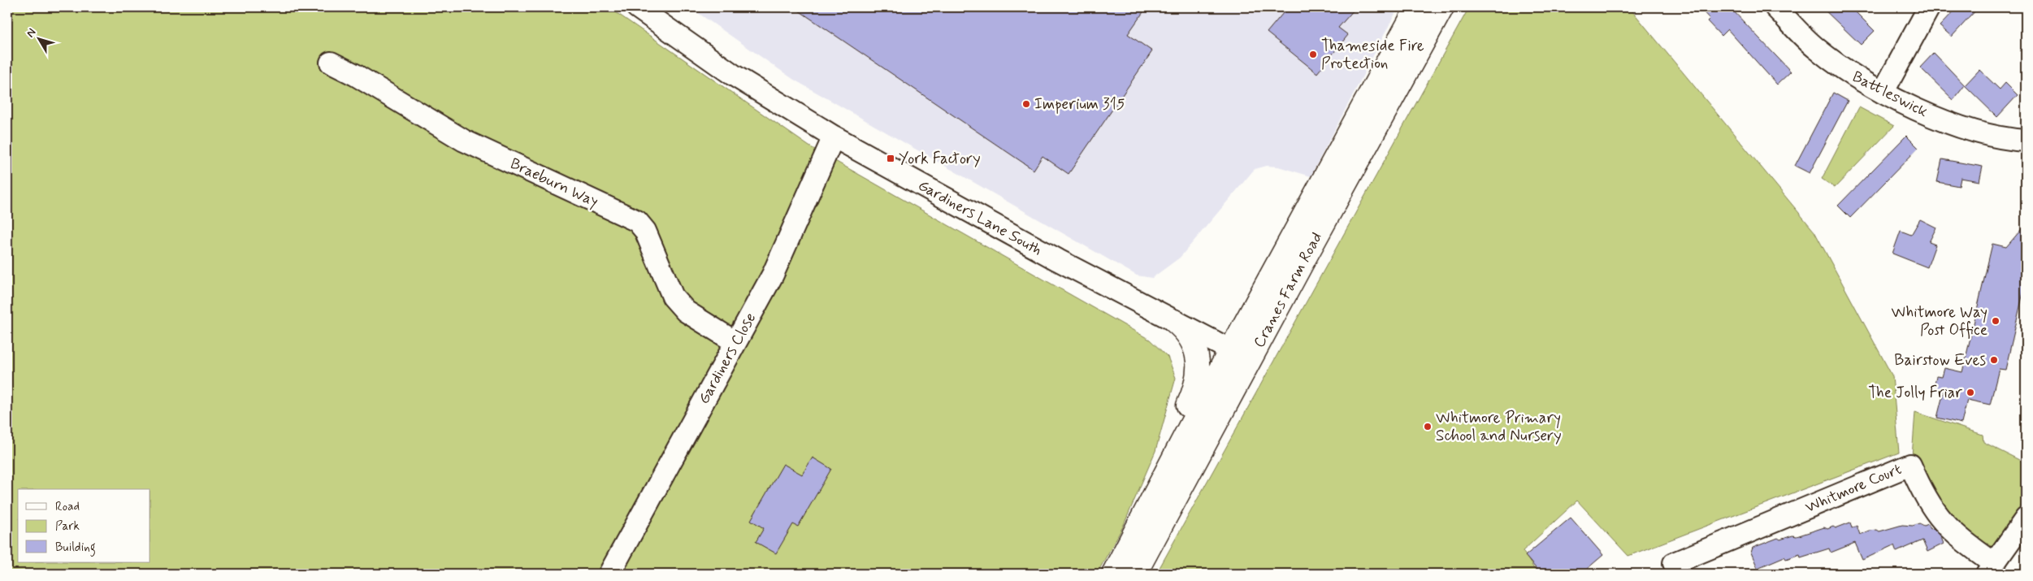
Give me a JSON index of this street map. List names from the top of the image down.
{
  "streets": {
    "main road": ["Cranes Farm Road"],
    "street": [
      "Battleswick",
      "Braeburn Way",
      "Gardiners Lane South",
      "Gardiners Close",
      "Whitmore Court"
    ]
  },
  "crossings": [
    ["Braeburn Way", "Gardiners Close"],
    ["Gardiners Lane South", "Cranes Farm Road"],
    ["Gardiners Lane South", "Gardiners Close"]
  ],
  "places": {
    "other": [
      "Thameside Fire Protection",
      "Imperium 315",
      "Whitmore Way Post Office",
      "Bairstow Eves",
      "The Jolly Friar",
      "Whitmore Primary School and Nursery"
    ],
    "transit": ["York Factory"]
  },
  "legend": ["Road", "Park", "Building"],
  "north": "top left"
}
